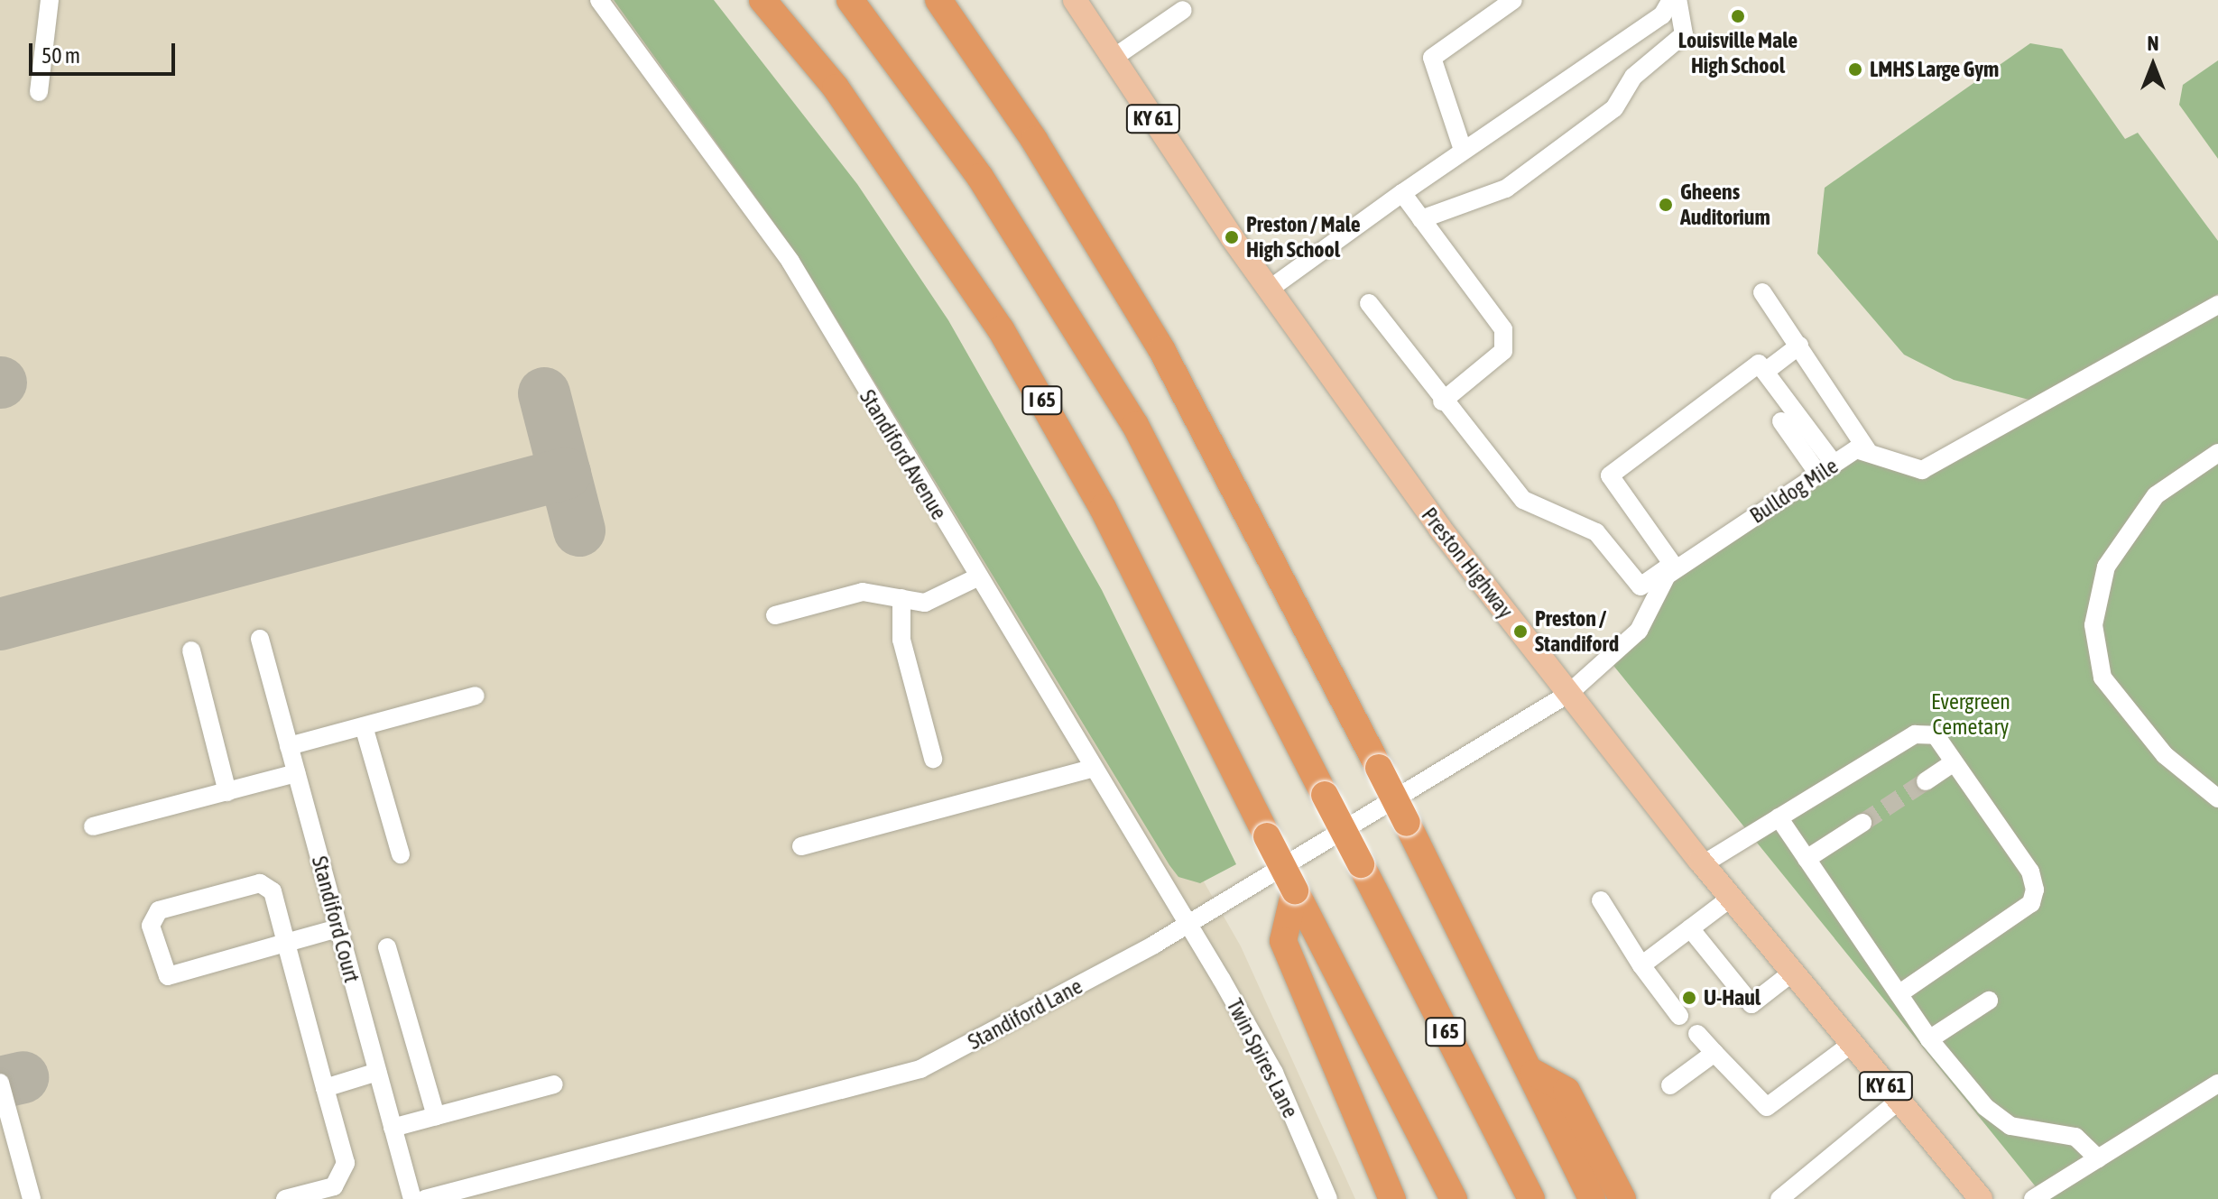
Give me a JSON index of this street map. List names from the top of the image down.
{
  "streets": {
    "highway": ["I 65"],
    "main road": ["KY 61", "Preston Highway"],
    "street": [
      "Standiford Avenue",
      "Bulldog Mile",
      "Standiford Court",
      "Standiford Lane",
      "Twin Spires Lane"
    ]
  },
  "crossings": [
    ["Standiford Avenue", "Standiford Lane"],
    ["Standiford Avenue", "Twin Spires Lane"],
    ["Bulldog Mile", "Preston Highway"],
    ["Bulldog Mile", "Standiford Lane"],
    ["Preston Highway", "Standiford Lane"],
    ["Standiford Lane", "Twin Spires Lane"]
  ],
  "parks": ["Evergreen Cemetary"],
  "places": [
    "Louisville Male High School",
    "LMHS Large Gym",
    "Gheens Auditorium",
    "Preston / Male High School",
    "Preston / Standiford",
    "U-Haul"
  ],
  "scale_bar": "50 m",
  "north": "top"
}
